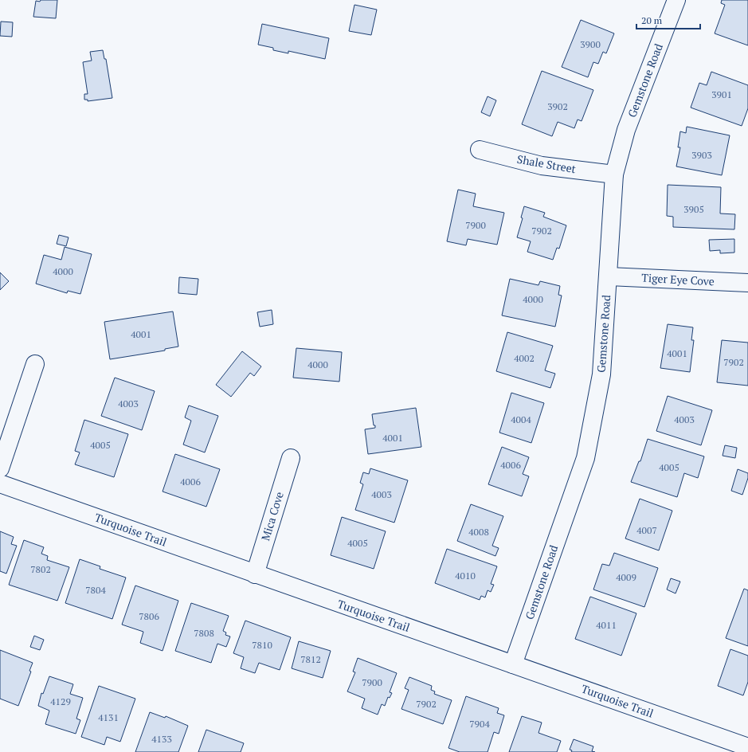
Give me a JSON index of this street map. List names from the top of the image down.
{
  "streets": {
    "street": [
      "Gemstone Road",
      "Shale Street",
      "Tiger Eye Cove",
      "Mica Cove",
      "Turquoise Trail"
    ]
  },
  "crossings": [
    ["Gemstone Road", "Shale Street"],
    ["Gemstone Road", "Tiger Eye Cove"],
    ["Gemstone Road", "Turquoise Trail"],
    ["Mica Cove", "Turquoise Trail"]
  ],
  "house_numbers": [
    "3900",
    "3901",
    "3902",
    "3903",
    "3905",
    "7900",
    "7902",
    "4000",
    "4000",
    "4001",
    "4001",
    "4002",
    "7902",
    "4000",
    "4003",
    "4004",
    "4003",
    "4001",
    "4005",
    "4006",
    "4005",
    "4006",
    "4003",
    "4007",
    "4008",
    "4005",
    "7802",
    "4010",
    "4009",
    "7804",
    "7806",
    "4011",
    "7808",
    "7810",
    "7812",
    "7900",
    "4129",
    "7902",
    "4131",
    "7904",
    "4133"
  ],
  "scale_bar": "20 m"
}
